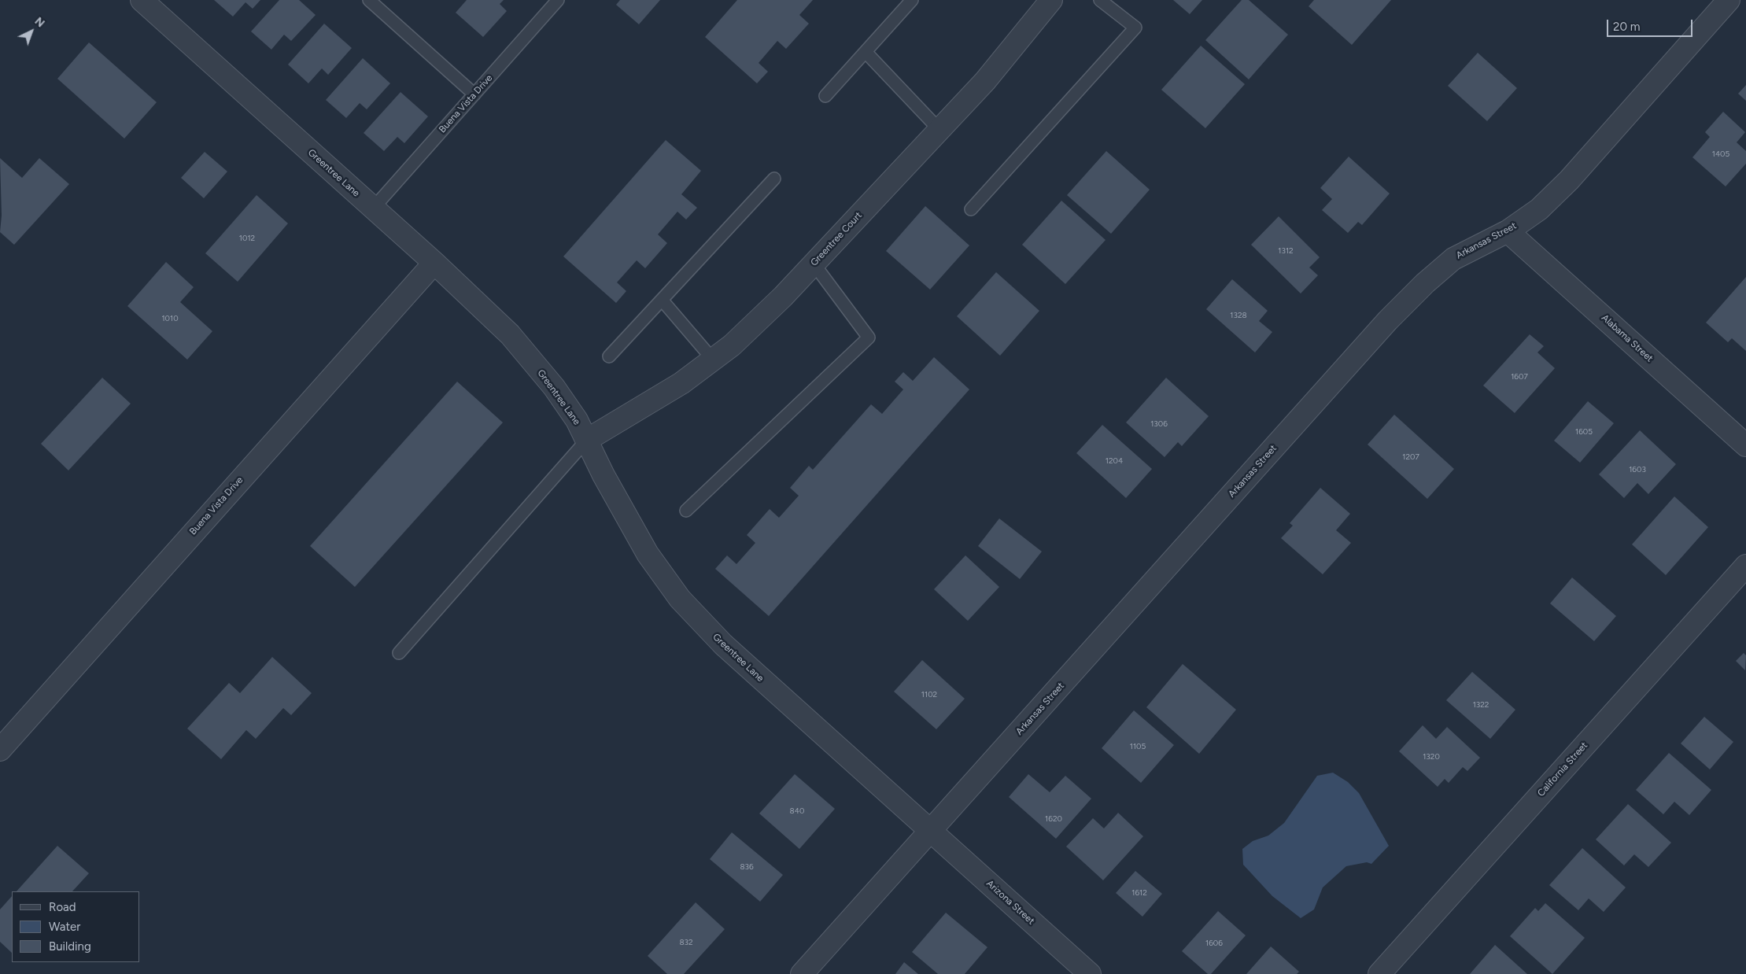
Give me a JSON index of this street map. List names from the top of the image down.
{
  "streets": {
    "street": [
      "Buena Vista Drive",
      "Greentree Lane",
      "Greentree Court",
      "Arkansas Street",
      "Alabama Street",
      "California Street",
      "Arizona Street"
    ]
  },
  "crossings": [
    ["Buena Vista Drive", "Greentree Lane"],
    ["Greentree Lane", "Greentree Court"],
    ["Greentree Lane", "Arkansas Street"],
    ["Greentree Lane", "Arizona Street"],
    ["Arkansas Street", "Alabama Street"],
    ["Arkansas Street", "Arizona Street"]
  ],
  "house_numbers": [
    "1405",
    "1012",
    "1312",
    "1328",
    "1010",
    "1607",
    "1306",
    "1605",
    "1207",
    "1204",
    "1603",
    "1102",
    "1322",
    "1105",
    "1320",
    "840",
    "1620",
    "836",
    "1612",
    "832",
    "1606"
  ],
  "legend": ["Road", "Water", "Building"],
  "scale_bar": "20 m",
  "north": "top right"
}
